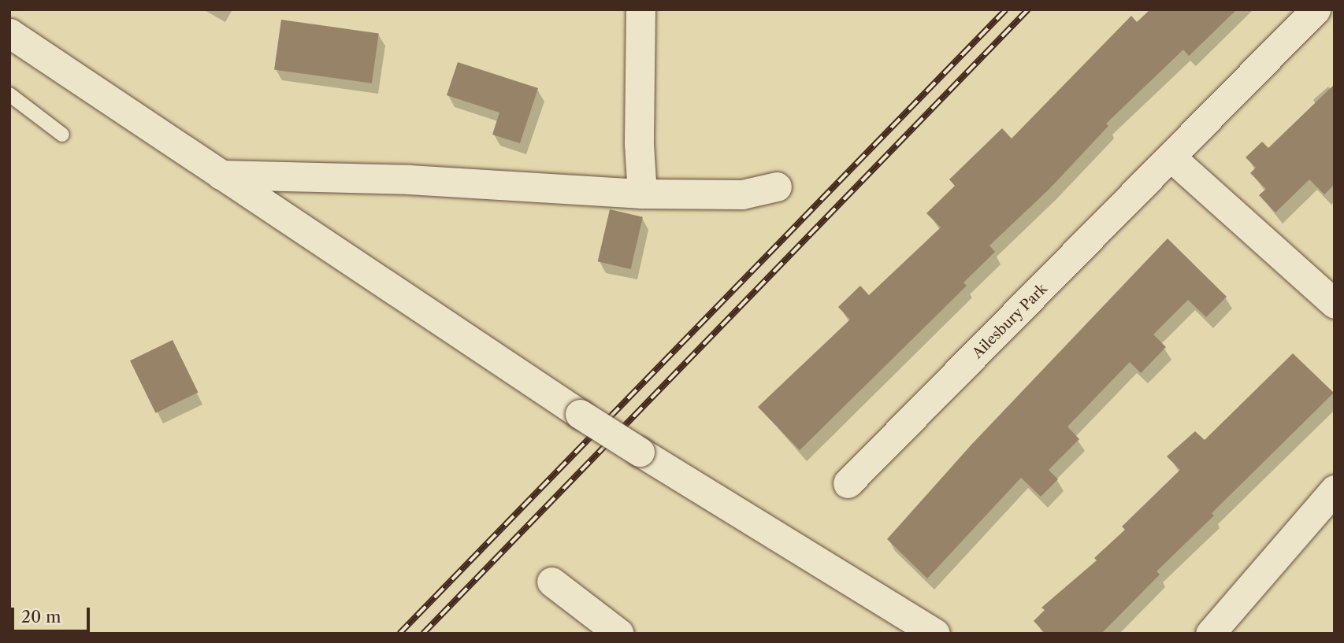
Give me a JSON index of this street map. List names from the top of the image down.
{
  "streets": {
    "street": ["Ailesbury Park"]
  },
  "scale_bar": "20 m"
}
